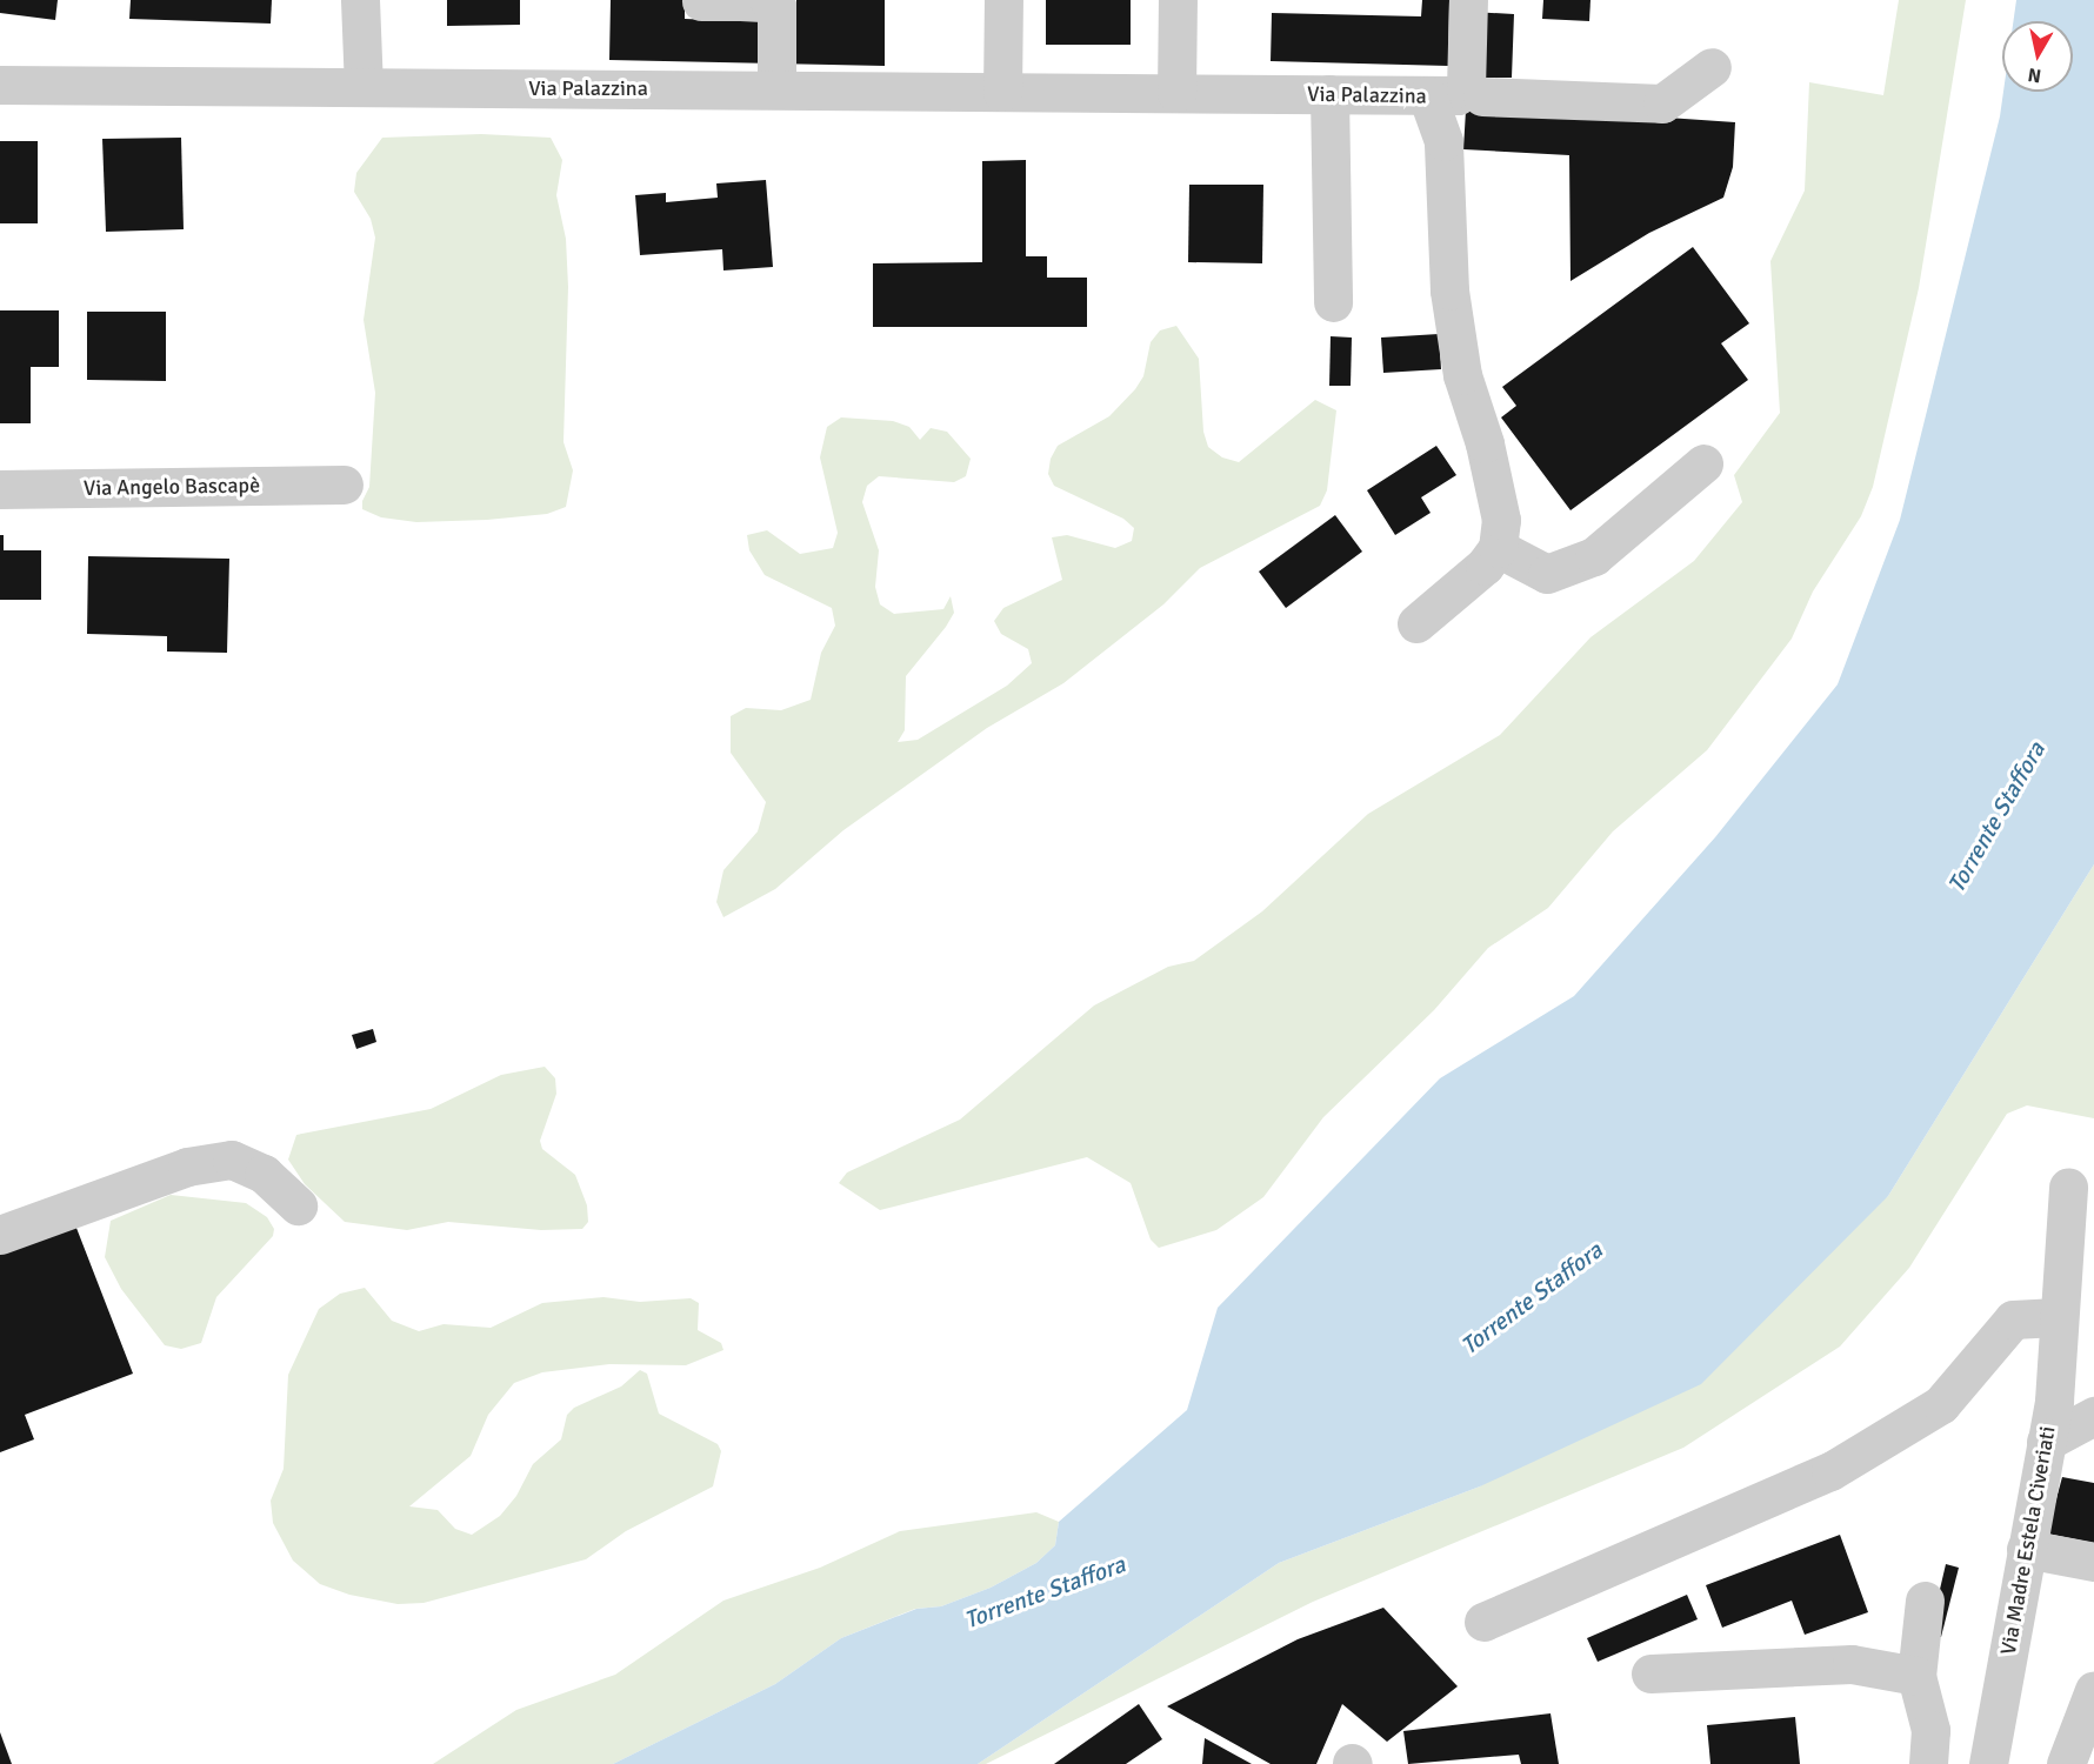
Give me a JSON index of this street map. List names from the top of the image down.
{
  "streets": {
    "street": ["Via Palazzina", "Via Angelo Bascapè", "Via Madre Estela Civeriati"]
  },
  "water": ["Torrente Staffora"],
  "north": "bottom"
}
